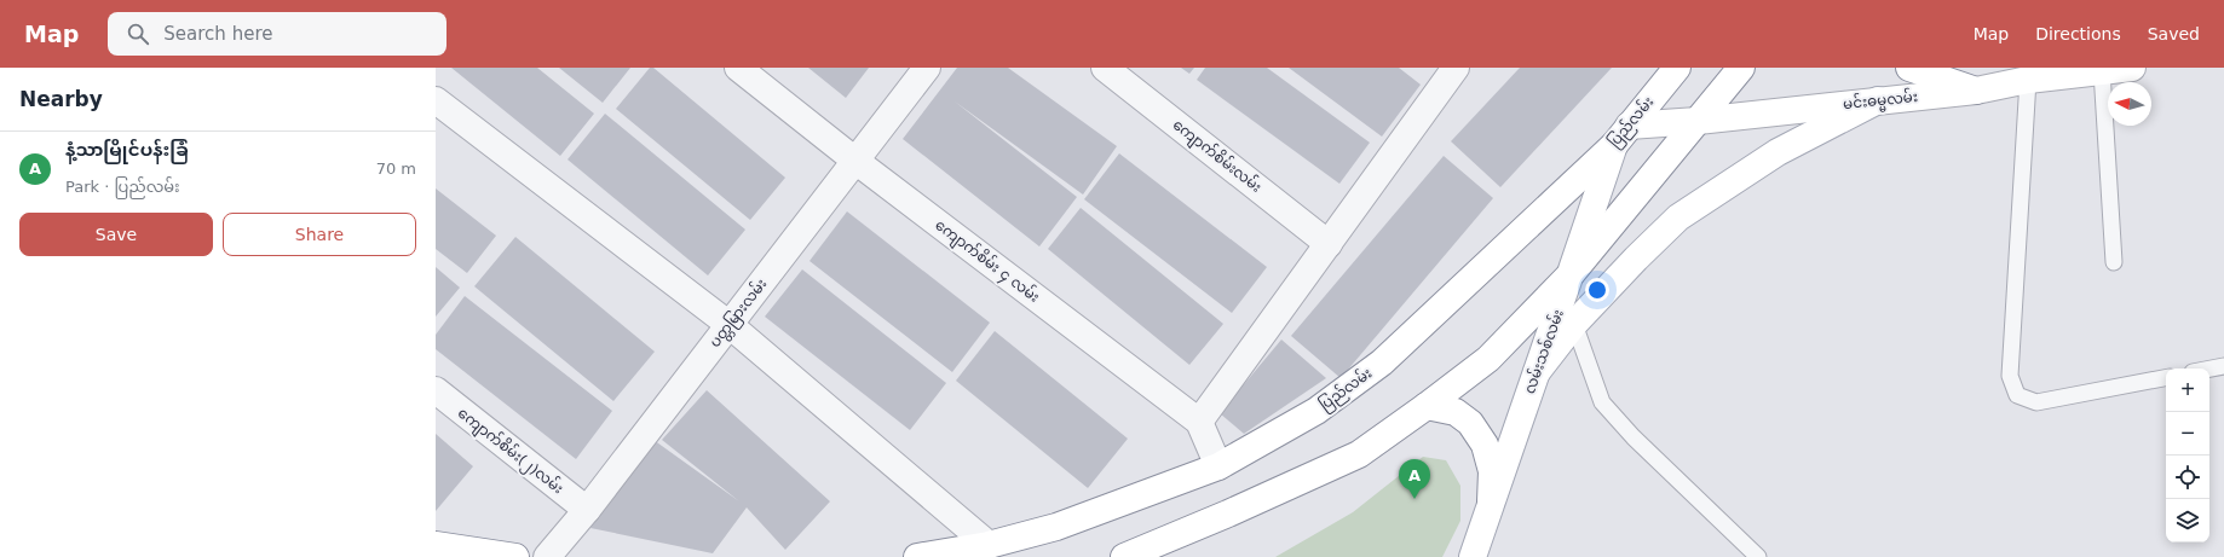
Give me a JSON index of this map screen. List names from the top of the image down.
{
  "streets": {
    "main road": ["မင်းဓမ္မလမ်း", "ပြည်လမ်း", "လမ်းသစ်လမ်း"],
    "street": [
      "ကျောက်စိမ်းလမ်း",
      "ကျောက်စိမ်း ၄ လမ်း",
      "ပတ္တမြားလမ်း",
      "ကျောက်စိမ်း(၂)လမ်း"
    ]
  },
  "crossings": [
    ["မင်းဓမ္မလမ်း", "ပြည်လမ်း"],
    ["မင်းဓမ္မလမ်း", "လမ်းသစ်လမ်း"],
    ["ပြည်လမ်း", "ကျောက်စိမ်း ၄ လမ်း"],
    ["ပြည်လမ်း", "လမ်းသစ်လမ်း"],
    ["ကျောက်စိမ်း ၄ လမ်း", "ပတ္တမြားလမ်း"],
    ["ပတ္တမြားလမ်း", "ကျောက်စိမ်း(၂)လမ်း"]
  ],
  "north": "left",
  "page": {
    "header": "Map",
    "search": "Search here",
    "nav": ["Map", "Directions", "Saved"],
    "heading": "Nearby",
    "list": [
      {
        "mark": "A",
        "name": "နံ့သာမြိုင်ပန်းခြံ",
        "note": "Park · ပြည်လမ်း",
        "value": "70 m"
      }
    ],
    "buttons": ["Save", "Share"],
    "map_buttons": ["+", "−"],
    "pins": "A"
  }
}
